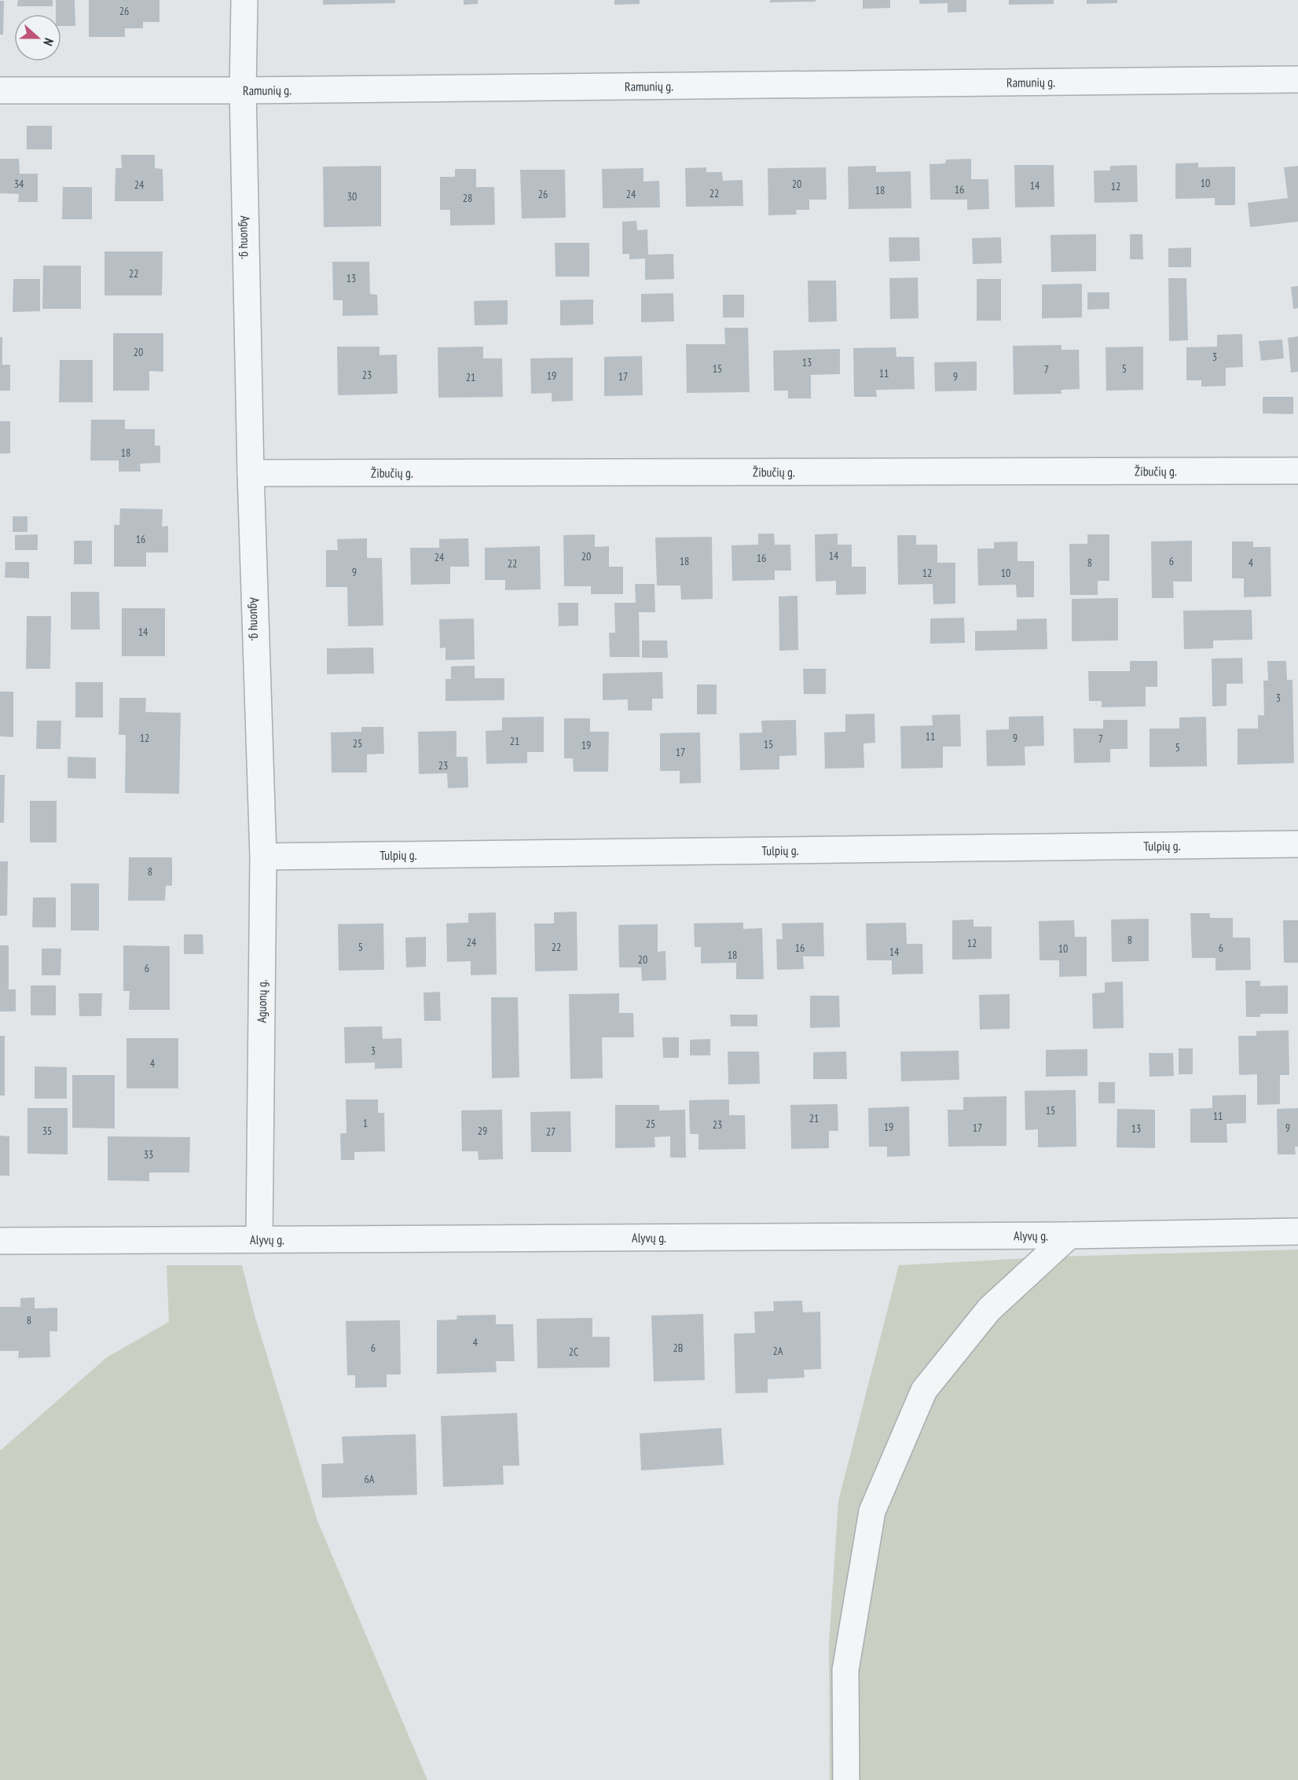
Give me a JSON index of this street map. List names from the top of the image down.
{
  "streets": {
    "street": [
      "Ramunių g.",
      "Aguonų g.",
      "Žibučių g.",
      "Tulpių g.",
      "Alyvų g."
    ]
  },
  "crossings": [
    ["Ramunių g.", "Aguonų g."],
    ["Aguonų g.", "Žibučių g."],
    ["Aguonų g.", "Tulpių g."],
    ["Aguonų g.", "Alyvų g."]
  ],
  "house_numbers": [
    "26",
    "10",
    "34",
    "20",
    "24",
    "14",
    "12",
    "16",
    "18",
    "22",
    "26",
    "24",
    "30",
    "28",
    "22",
    "13",
    "20",
    "3",
    "13",
    "15",
    "5",
    "7",
    "11",
    "23",
    "19",
    "17",
    "9",
    "21",
    "18",
    "16",
    "14",
    "20",
    "24",
    "16",
    "18",
    "6",
    "8",
    "4",
    "22",
    "9",
    "12",
    "10",
    "14",
    "3",
    "11",
    "12",
    "9",
    "7",
    "21",
    "25",
    "15",
    "19",
    "5",
    "17",
    "23",
    "8",
    "8",
    "24",
    "12",
    "5",
    "22",
    "16",
    "6",
    "10",
    "14",
    "18",
    "20",
    "6",
    "3",
    "4",
    "15",
    "11",
    "21",
    "1",
    "25",
    "23",
    "19",
    "17",
    "9",
    "13",
    "35",
    "29",
    "27",
    "33",
    "8",
    "4",
    "6",
    "2B",
    "2A",
    "2C",
    "6A"
  ],
  "north": "right"
}
